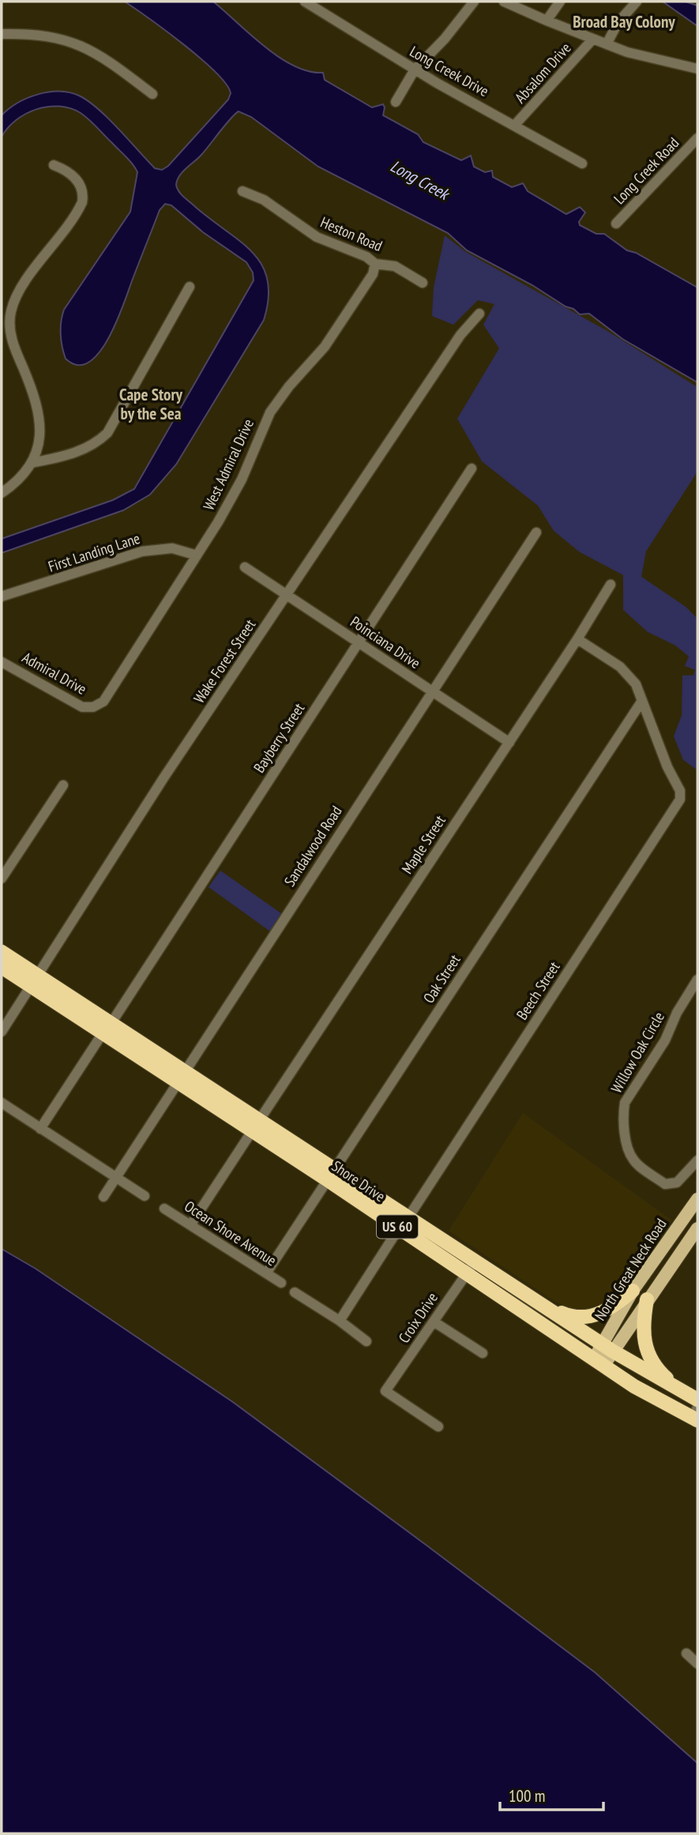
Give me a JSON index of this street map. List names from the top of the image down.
{
  "streets": {
    "highway": ["Shore Drive", "US 60"],
    "main road": ["North Great Neck Road"],
    "street": [
      "Long Creek Drive",
      "Absalom Drive",
      "Long Creek Road",
      "Heston Road",
      "West Admiral Drive",
      "First Landing Lane",
      "Poinciana Drive",
      "Wake Forest Street",
      "Admiral Drive",
      "Bayberry Street",
      "Maple Street",
      "Sandalwood Road",
      "Oak Street",
      "Beech Street",
      "Willow Oak Circle",
      "Ocean Shore Avenue",
      "Croix Drive"
    ]
  },
  "crossings": [
    ["Long Creek Drive", "Absalom Drive"],
    ["Heston Road", "West Admiral Drive"],
    ["West Admiral Drive", "First Landing Lane"],
    ["West Admiral Drive", "Admiral Drive"],
    ["Poinciana Drive", "Wake Forest Street"],
    ["Poinciana Drive", "Bayberry Street"],
    ["Poinciana Drive", "Maple Street"],
    ["Poinciana Drive", "Sandalwood Road"],
    ["Wake Forest Street", "Shore Drive"],
    ["Bayberry Street", "Shore Drive"],
    ["Maple Street", "Shore Drive"],
    ["Maple Street", "Ocean Shore Avenue"],
    ["Sandalwood Road", "Shore Drive"],
    ["Oak Street", "Beech Street"],
    ["Oak Street", "Shore Drive"],
    ["Oak Street", "Ocean Shore Avenue"],
    ["Beech Street", "Shore Drive"],
    ["Shore Drive", "North Great Neck Road"],
    ["Shore Drive", "Croix Drive"]
  ],
  "districts": ["Broad Bay Colony", "Cape Story by the Sea"],
  "water": ["Long Creek"],
  "scale_bar": "100 m"
}
